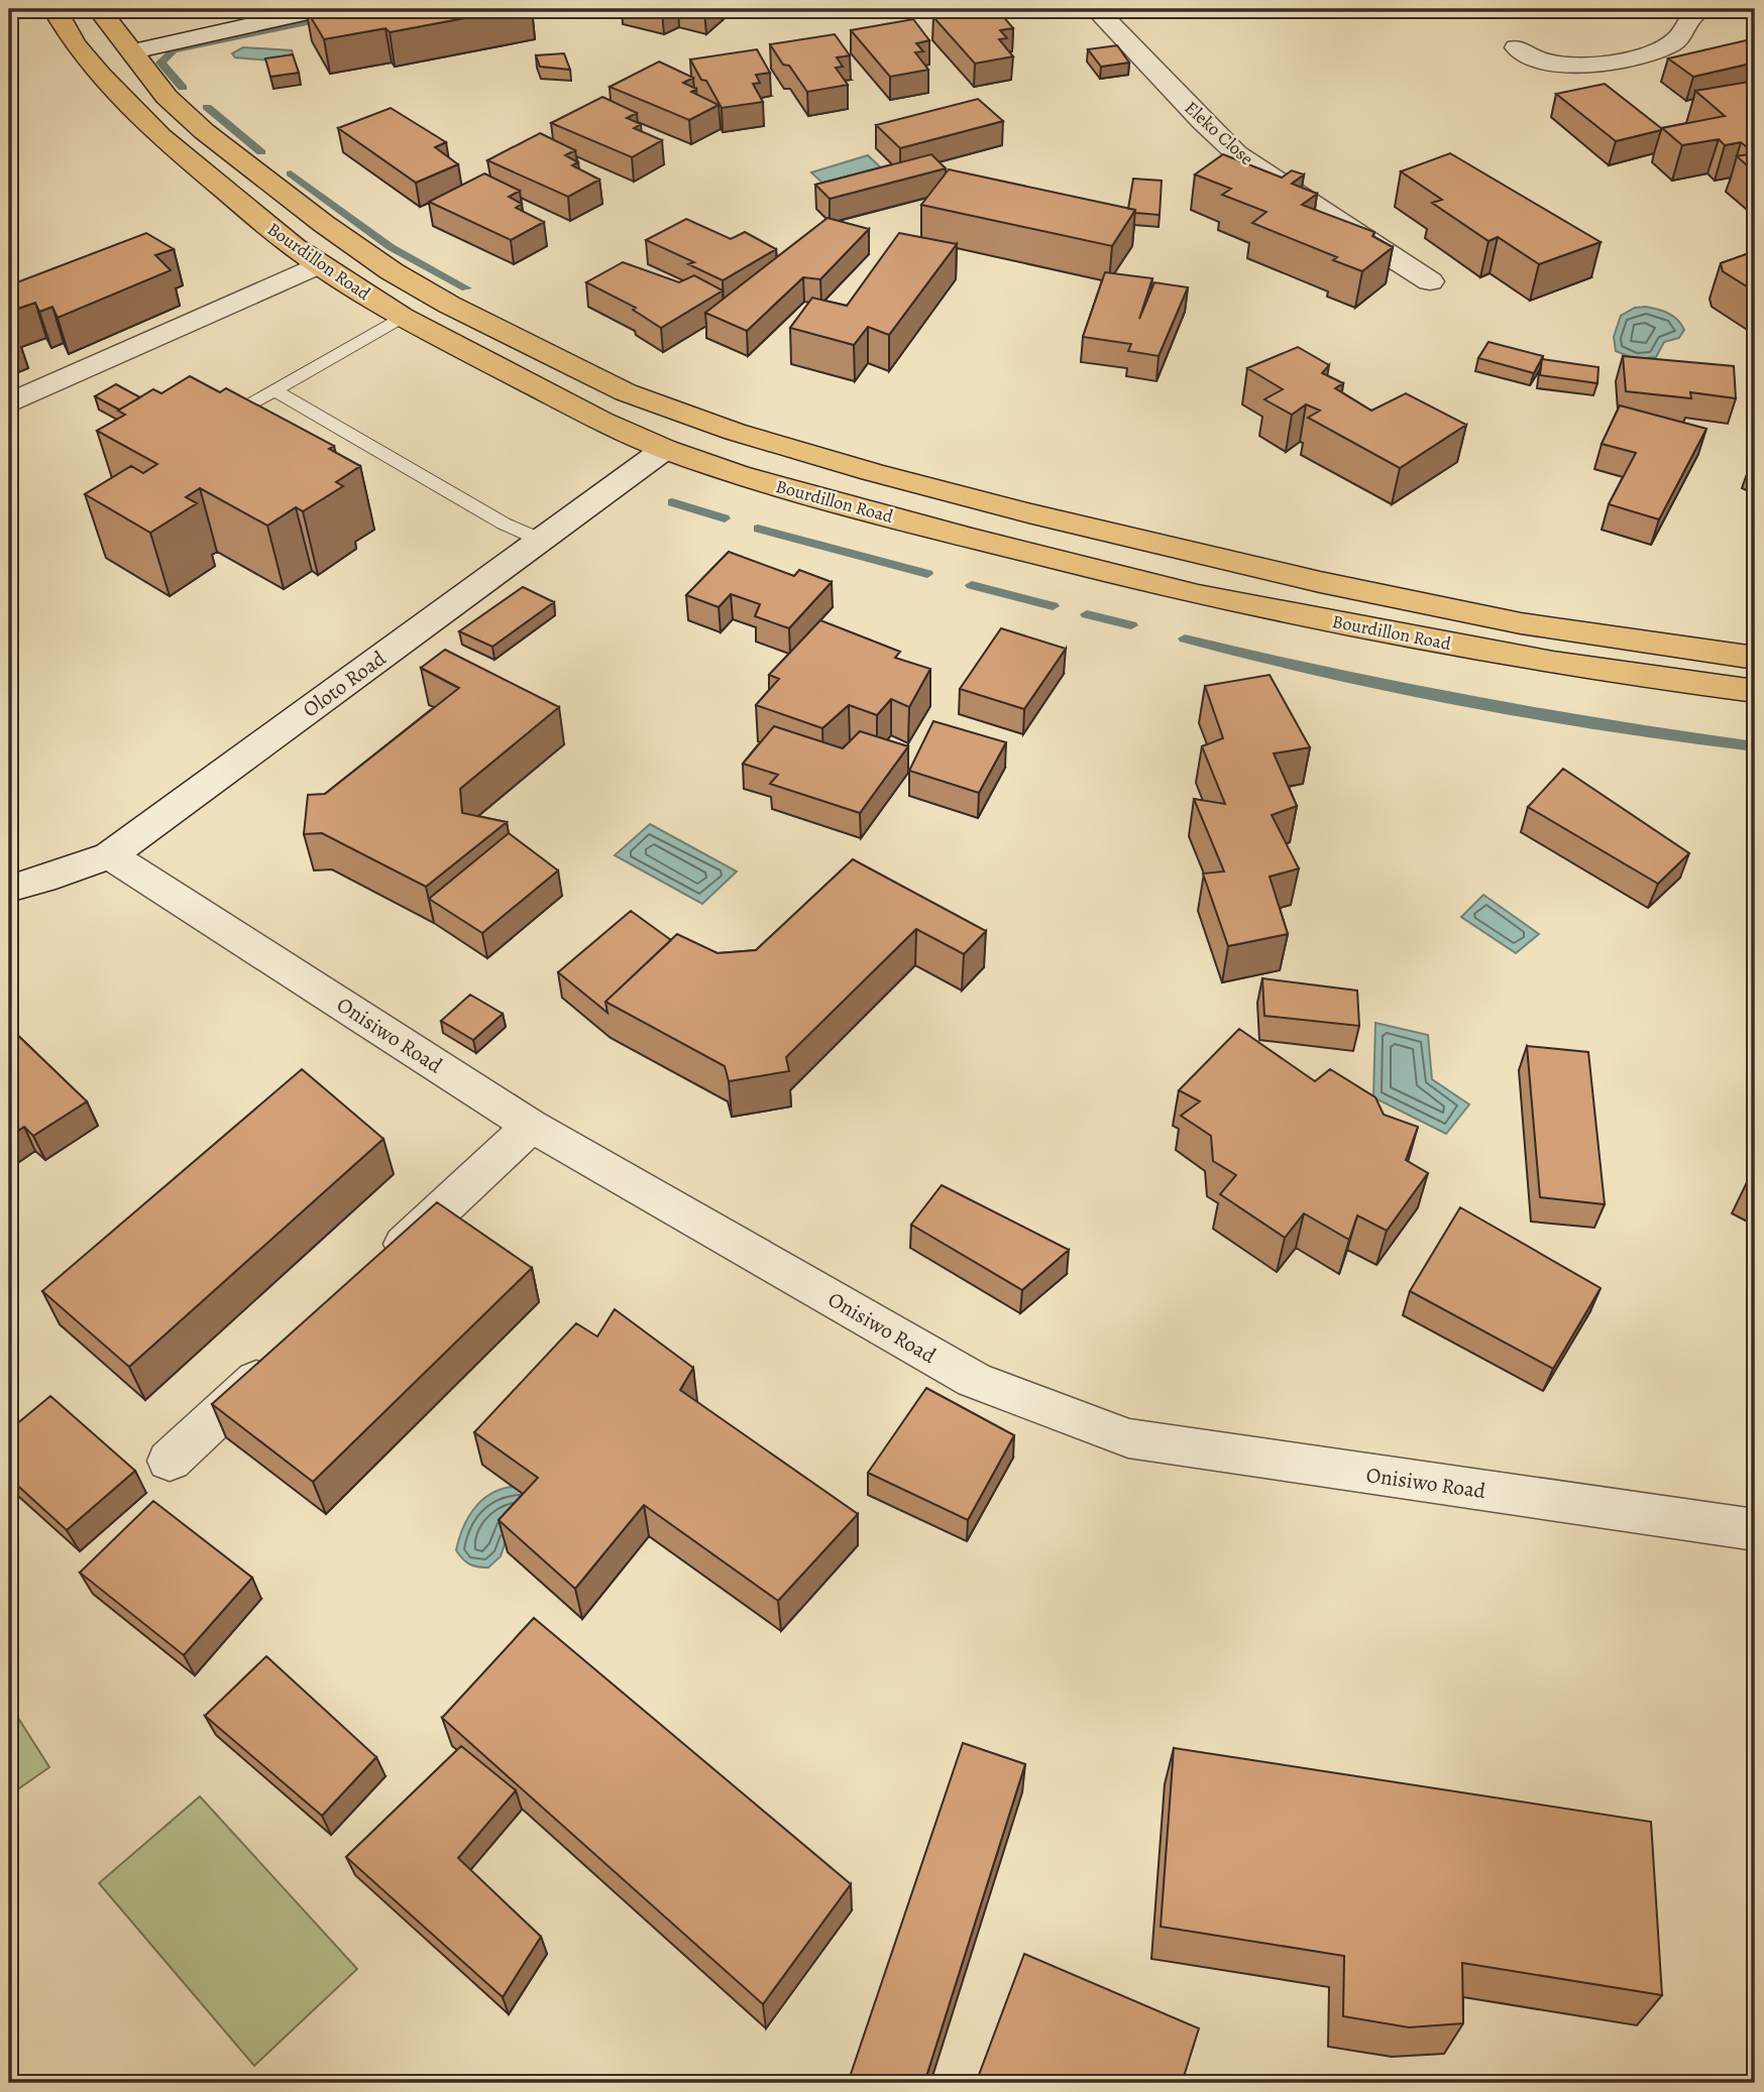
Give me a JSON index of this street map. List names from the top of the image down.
{
  "streets": {
    "main road": ["Bourdillon Road"],
    "street": ["Eleko Close", "Oloto Road", "Onisiwo Road"]
  },
  "crossings": [
    ["Bourdillon Road", "Oloto Road"],
    ["Oloto Road", "Onisiwo Road"]
  ]
}
